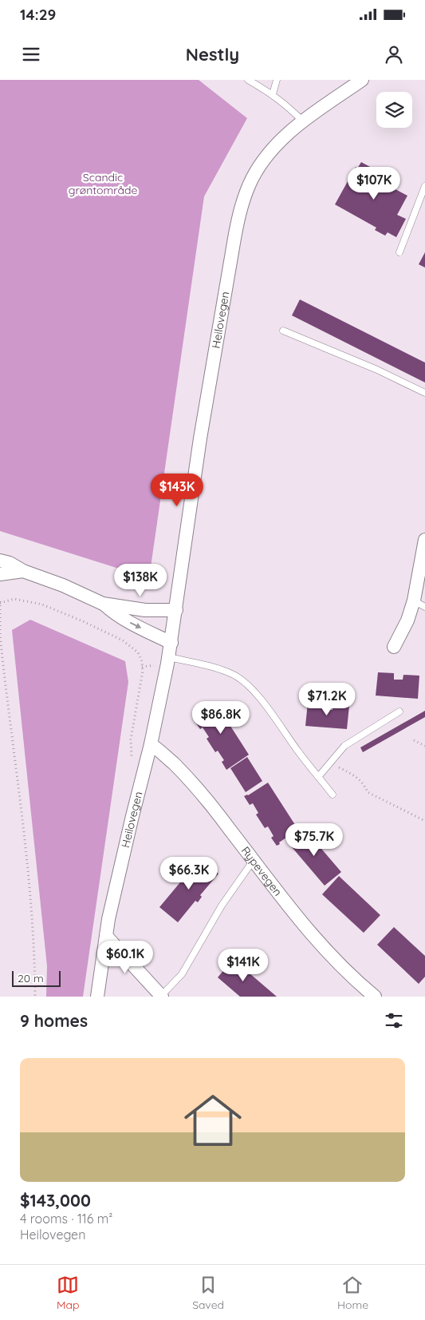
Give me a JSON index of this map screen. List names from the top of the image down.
{
  "streets": {
    "street": ["Heilovegen", "Rypevegen"]
  },
  "crossings": [
    ["Heilovegen", "Rypevegen"]
  ],
  "parks": ["Scandic grøntområde"],
  "scale_bar": "20 m",
  "page": {
    "status": "14:29",
    "header": "Nestly",
    "price": [
      "$107K",
      "$143K",
      "$138K",
      "$71.2K",
      "$86.8K",
      "$75.7K",
      "$66.3K",
      "$60.1K",
      "$141K"
    ],
    "scale": "20 m",
    "heading": "9 homes",
    "list": [
      {
        "name": "$143,000",
        "note": "4 rooms · 116 m² · Heilovegen"
      }
    ],
    "tabs": ["Map", "Saved", "Home"]
  }
}
